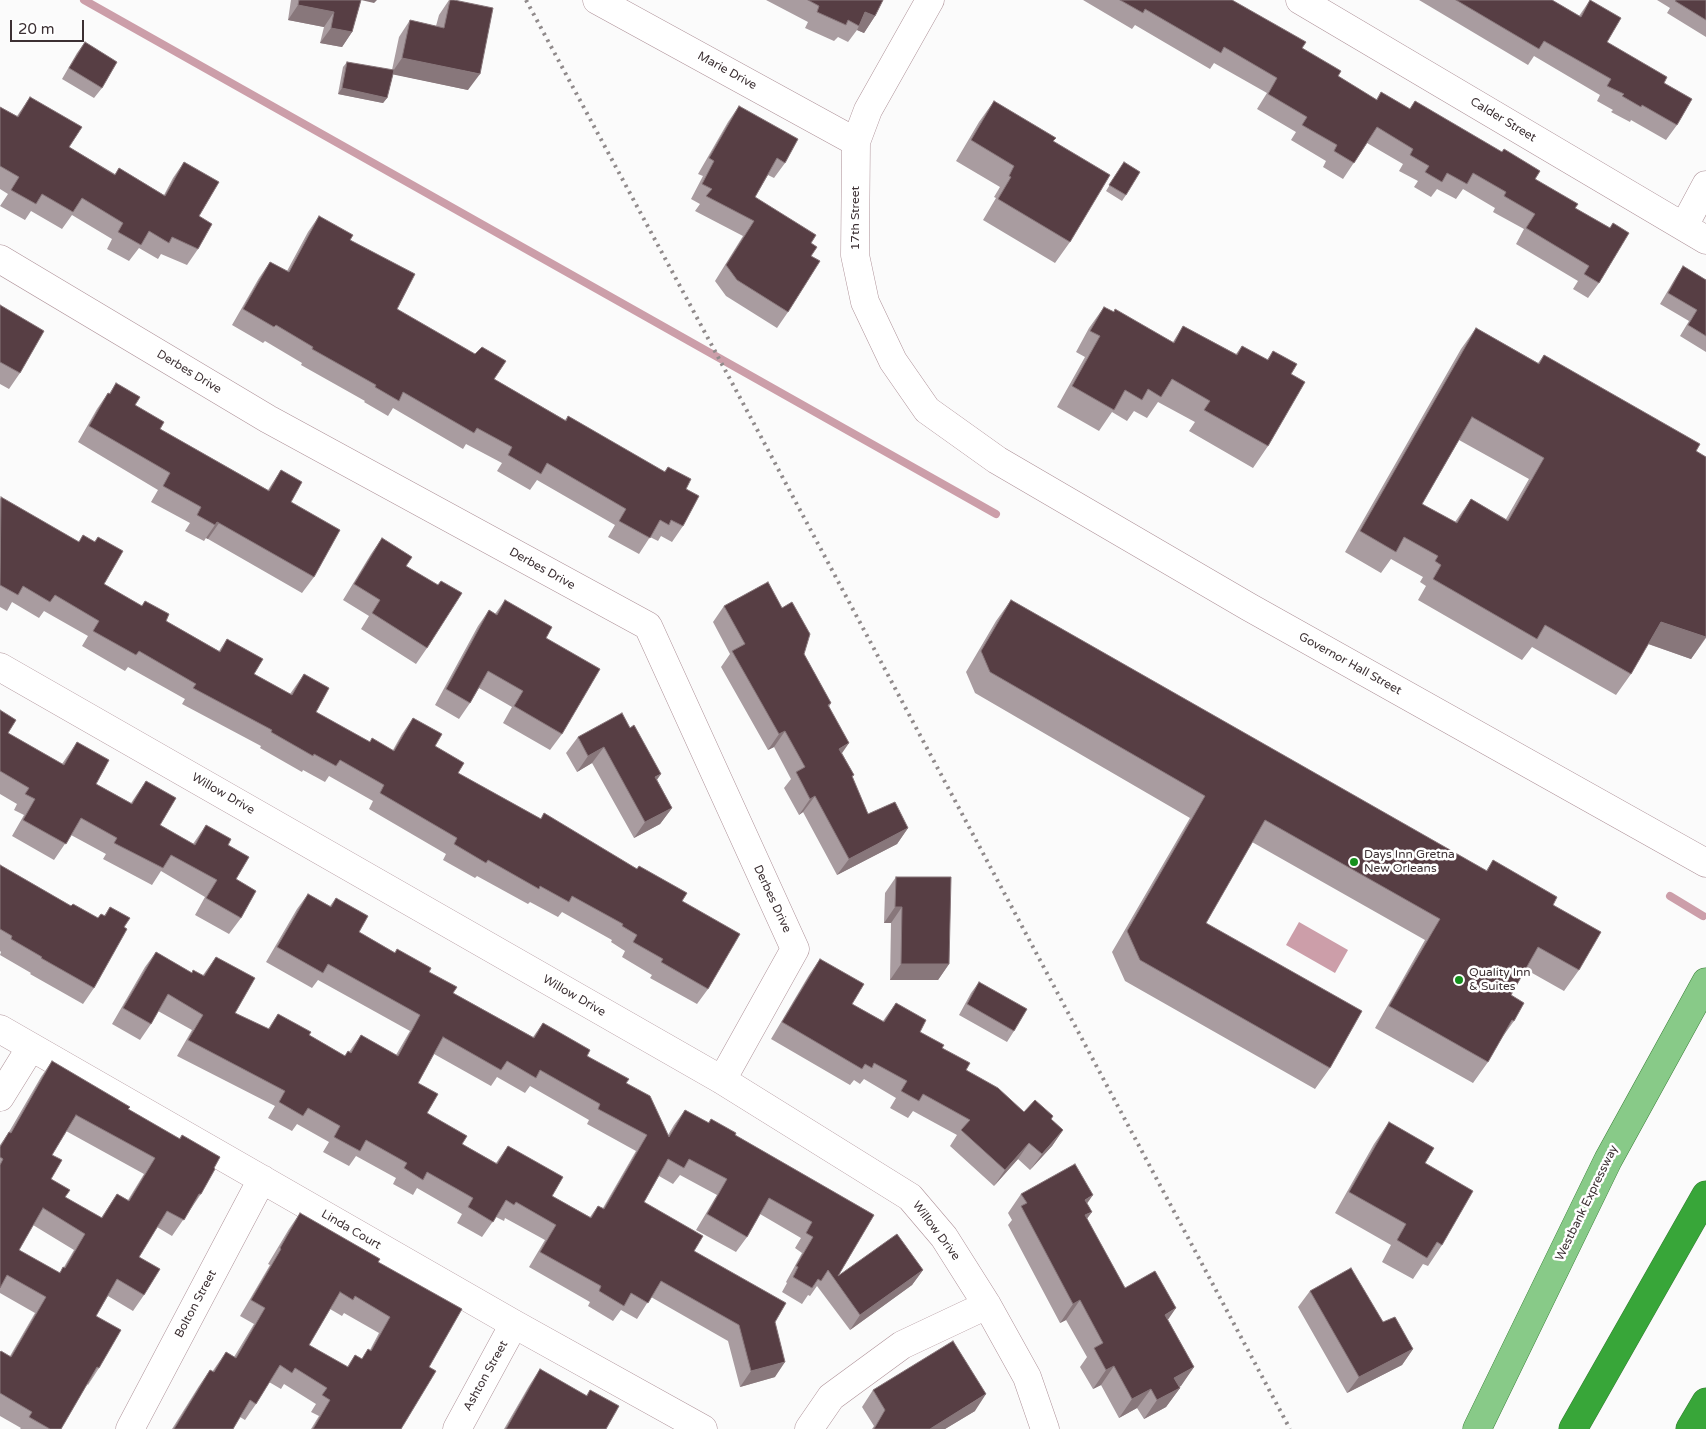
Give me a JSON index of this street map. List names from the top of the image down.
{
  "streets": {
    "main road": ["Westbank Expressway"],
    "street": [
      "Marie Drive",
      "Calder Street",
      "17th Street",
      "Derbes Drive",
      "Governor Hall Street",
      "Willow Drive",
      "Linda Court",
      "Bolton Street",
      "Ashton Street"
    ]
  },
  "crossings": [
    ["Marie Drive", "17th Street"],
    ["17th Street", "Governor Hall Street"],
    ["Derbes Drive", "Willow Drive"],
    ["Linda Court", "Bolton Street"],
    ["Linda Court", "Ashton Street"]
  ],
  "places": ["Days Inn Gretna New Orleans", "Quality Inn & Suites"],
  "scale_bar": "20 m"
}
